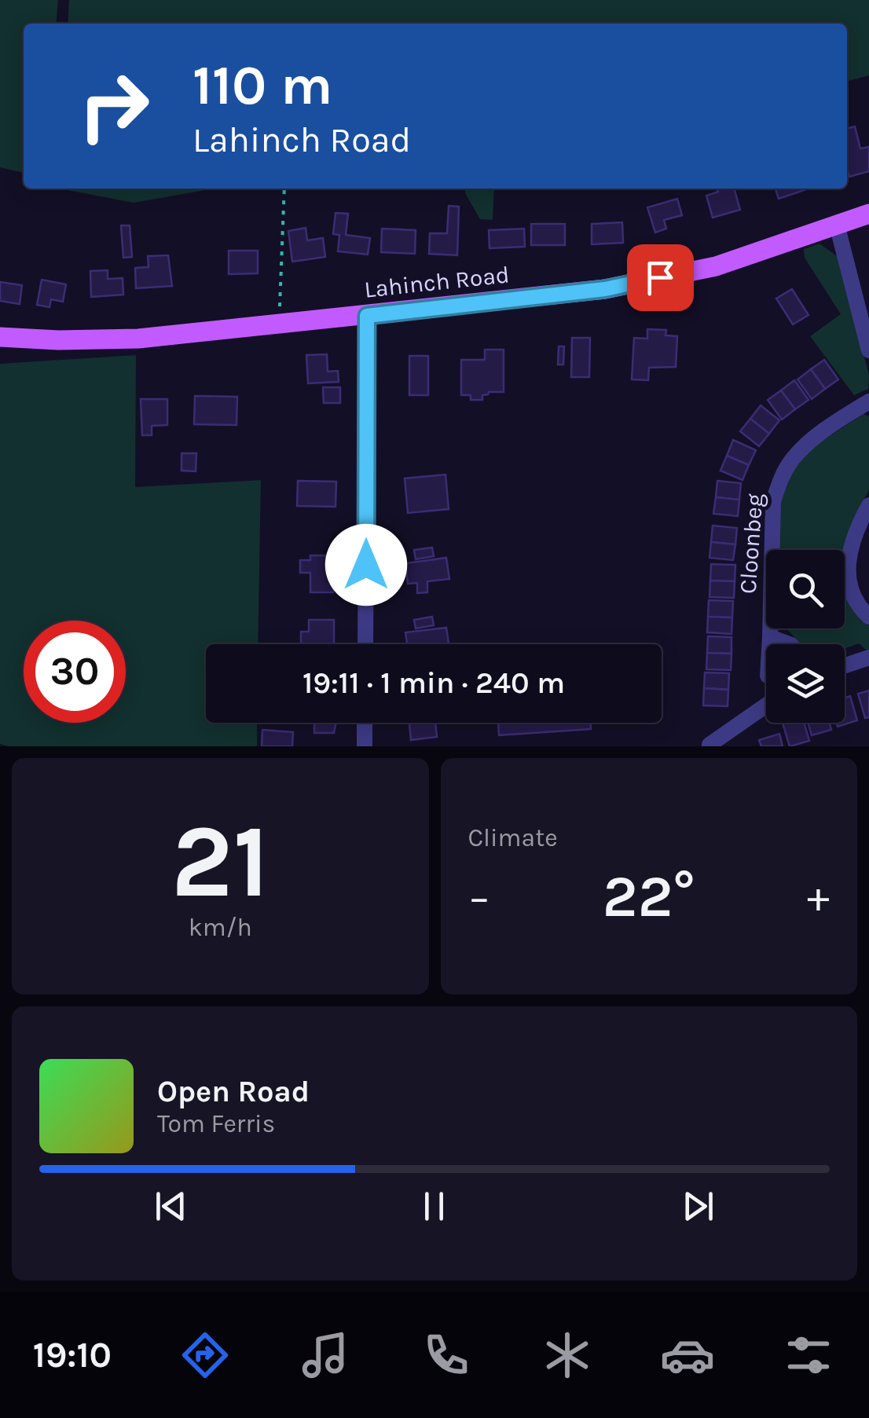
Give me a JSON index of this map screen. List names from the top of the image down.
{
  "streets": {
    "main road": ["Lahinch Road"],
    "street": ["Cloonbeg"]
  },
  "page": {
    "turn": ["110 m", "Lahinch Road"],
    "limit": "30",
    "trip": "19:11 · 1 min · 240 m",
    "tile": [
      ["21", "km/h"],
      "Climate"
    ],
    "heat": ["−", "22°", "+"],
    "song": ["Open Road", "Tom Ferris"],
    "tabs": "19:10"
  }
}
